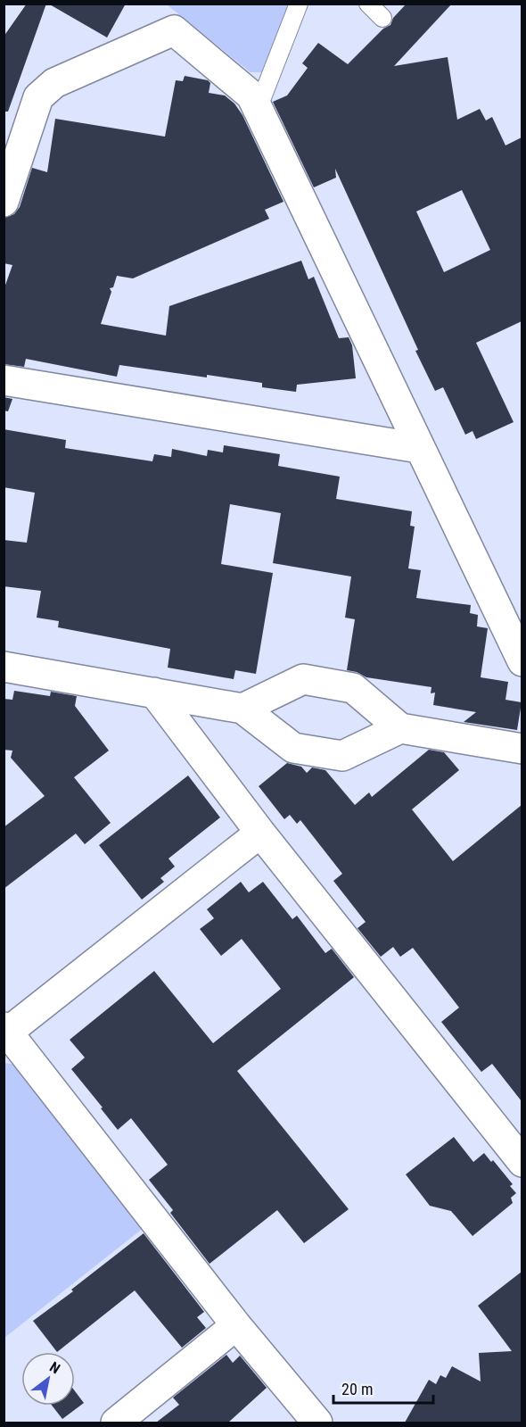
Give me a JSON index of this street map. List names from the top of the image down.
{
  "scale_bar": "20 m",
  "north": "top right"
}
